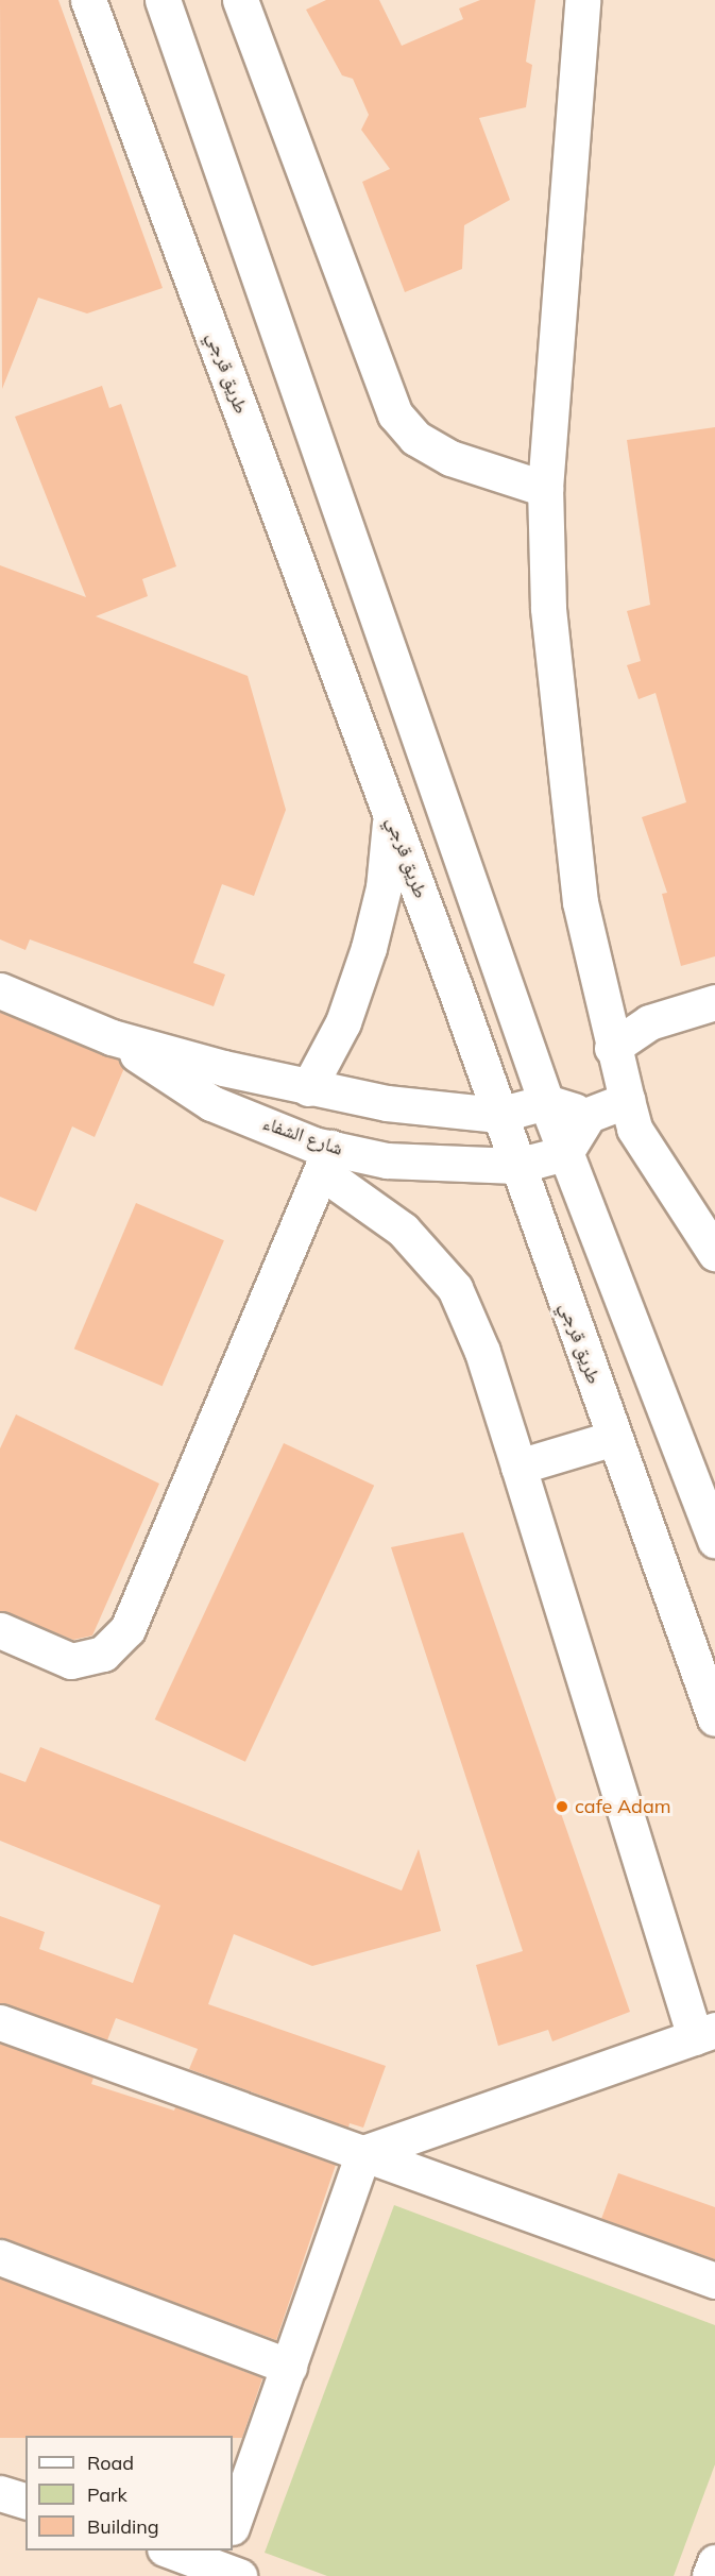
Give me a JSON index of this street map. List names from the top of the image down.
{
  "streets": {
    "main road": ["طريق قرجي", "شارع الشفاء"]
  },
  "crossings": [
    ["طريق قرجي", "شارع الشفاء"]
  ],
  "places": ["cafe Adam"],
  "legend": ["Road", "Park", "Building"]
}
